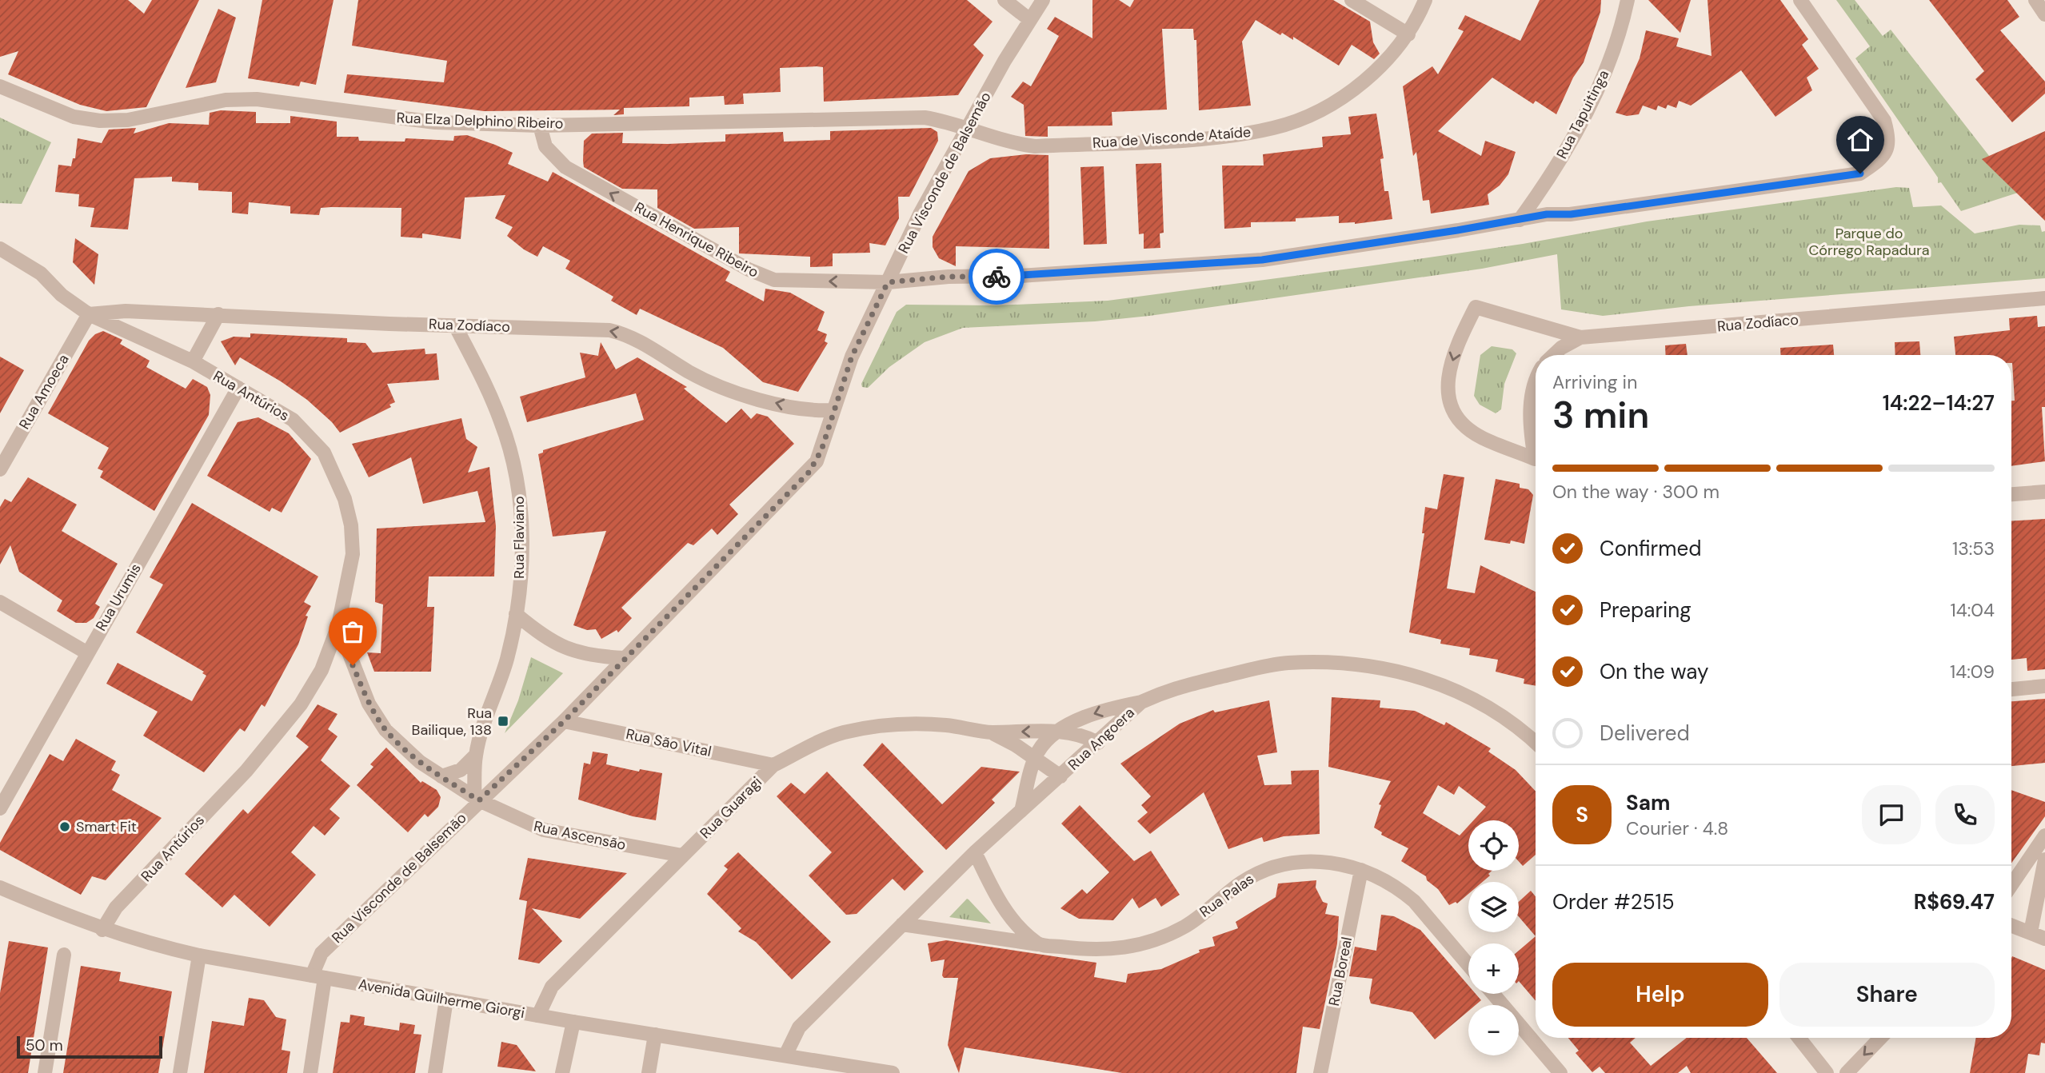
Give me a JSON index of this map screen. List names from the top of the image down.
{
  "streets": {
    "street": [
      "Rua Tapuitinga",
      "Rua Elza Delphino Ribeiro",
      "Rua de Visconde Ataíde",
      "Rua Visconde de Balsemão",
      "Rua Henrique Ribeiro",
      "Rua Zodíaco",
      "Rua Amoeca",
      "Rua Antúrios",
      "Rua Flaviano",
      "Rua Urumis",
      "Rua Angoera",
      "Rua São Vital",
      "Rua Guaragi",
      "Rua Ascensão",
      "Rua Palas",
      "Rua Boreal",
      "Avenida Guilherme Giorgi"
    ]
  },
  "crossings": [
    ["Rua Tapuitinga", "Rua Henrique Ribeiro"],
    ["Rua Elza Delphino Ribeiro", "Rua de Visconde Ataíde"],
    ["Rua Elza Delphino Ribeiro", "Rua Visconde de Balsemão"],
    ["Rua Elza Delphino Ribeiro", "Rua Henrique Ribeiro"],
    ["Rua de Visconde Ataíde", "Rua Visconde de Balsemão"],
    ["Rua Visconde de Balsemão", "Rua Henrique Ribeiro"],
    ["Rua Visconde de Balsemão", "Rua Zodíaco"],
    ["Rua Visconde de Balsemão", "Rua Flaviano"],
    ["Rua Visconde de Balsemão", "Rua São Vital"],
    ["Rua Visconde de Balsemão", "Rua Ascensão"],
    ["Rua Visconde de Balsemão", "Avenida Guilherme Giorgi"],
    ["Rua Zodíaco", "Rua Amoeca"],
    ["Rua Zodíaco", "Rua Antúrios"],
    ["Rua Zodíaco", "Rua Flaviano"],
    ["Rua Amoeca", "Rua Antúrios"],
    ["Rua Antúrios", "Rua Urumis"],
    ["Rua Antúrios", "Rua Ascensão"],
    ["Rua Antúrios", "Avenida Guilherme Giorgi"],
    ["Rua Flaviano", "Rua Ascensão"],
    ["Rua Angoera", "Rua Guaragi"],
    ["Rua Angoera", "Rua Palas"],
    ["Rua Angoera", "Avenida Guilherme Giorgi"],
    ["Rua São Vital", "Rua Guaragi"],
    ["Rua Guaragi", "Rua Ascensão"],
    ["Rua Guaragi", "Avenida Guilherme Giorgi"],
    ["Rua Palas", "Rua Boreal"]
  ],
  "parks": ["Parque do Córrego Rapadura"],
  "places": {
    "transit": ["Rua Bailique, 138"],
    "other": ["Smart Fit"]
  },
  "scale_bar": "50 m",
  "page": {
    "heading": ["3 min", "Arriving in", "14:22–14:27"],
    "panel": [
      "Sam",
      "Courier · 4.8",
      "Order #2515",
      "R$69.47"
    ],
    "bar": "On the way · 300 m",
    "list": [
      ["Confirmed", "13:53"],
      ["Preparing", "14:04"],
      ["On the way", "14:09"],
      "Delivered"
    ],
    "round": "S",
    "map_buttons": ["+", "−"],
    "buttons": ["Help", "Share"],
    "scale": "50 m"
  }
}
